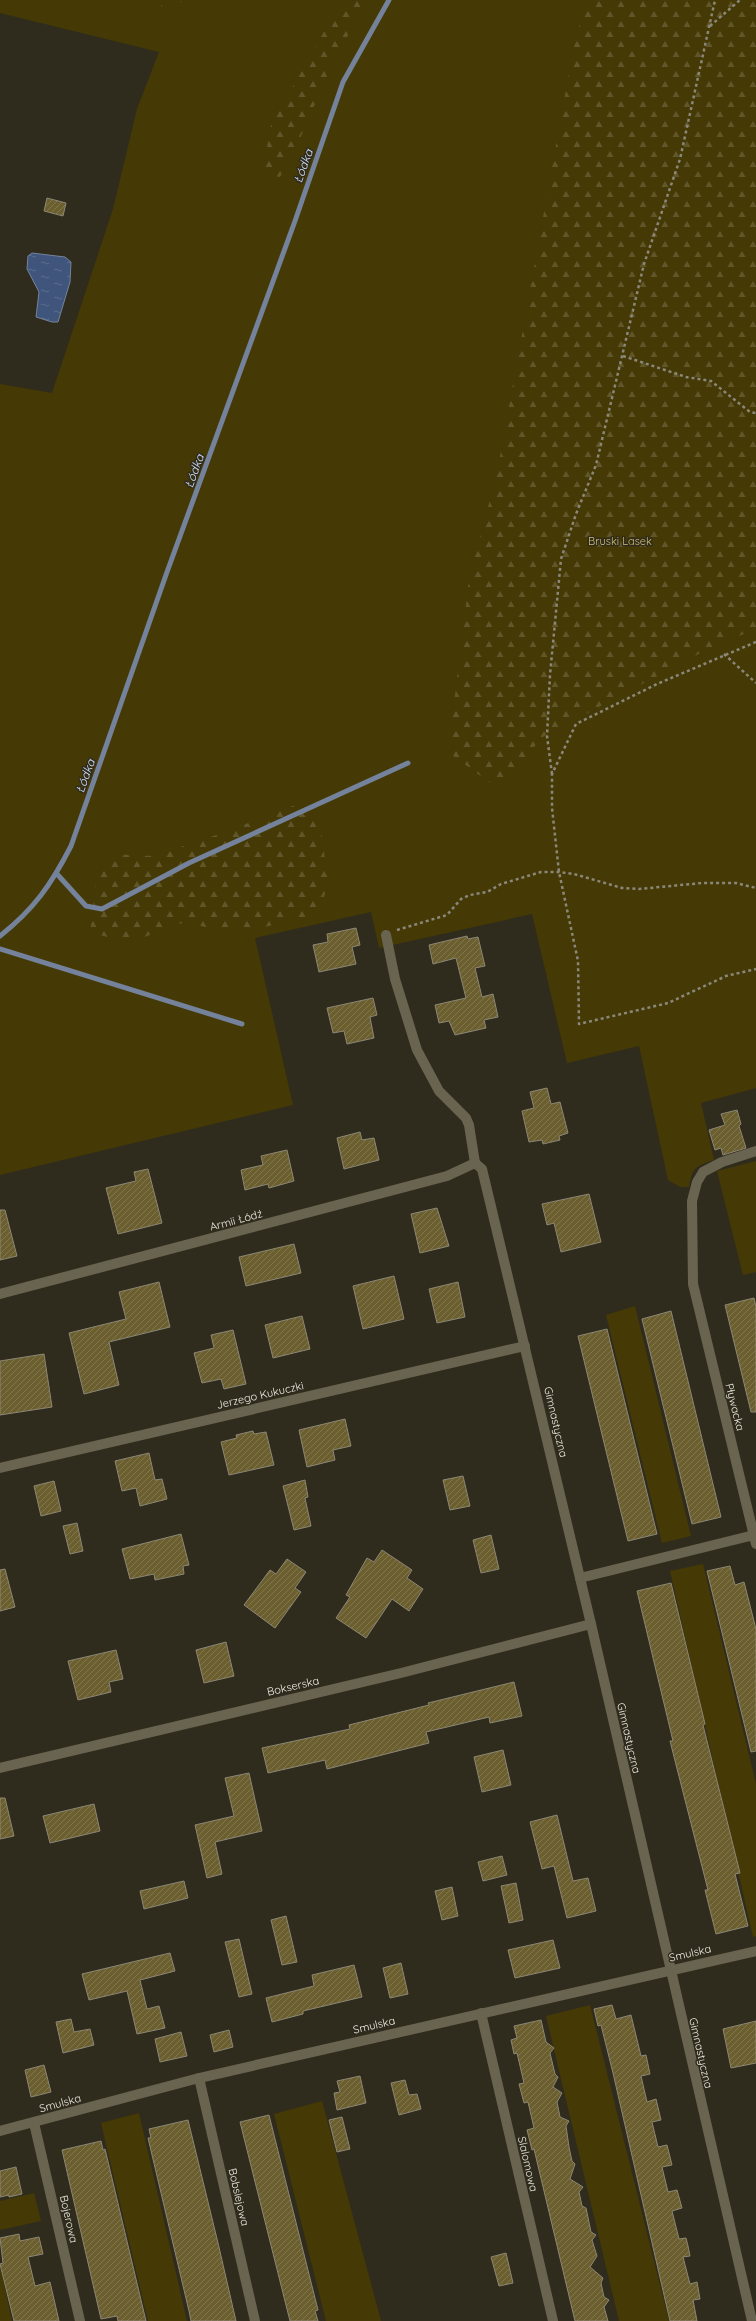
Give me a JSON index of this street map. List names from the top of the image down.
{
  "streets": {
    "street": [
      "Armii Łódź",
      "Jerzego Kukuczki",
      "Pływacka",
      "Gimnastyczna",
      "Bokserska",
      "Smulska",
      "Slalomowa",
      "Bobslejowa",
      "Bojerowa"
    ]
  },
  "crossings": [
    ["Armii Łódź", "Gimnastyczna"],
    ["Jerzego Kukuczki", "Gimnastyczna"],
    ["Pływacka", "Gimnastyczna"],
    ["Gimnastyczna", "Bokserska"],
    ["Gimnastyczna", "Smulska"],
    ["Smulska", "Slalomowa"],
    ["Smulska", "Bobslejowa"],
    ["Smulska", "Bojerowa"]
  ],
  "water": ["Łódka"],
  "parks": ["Bruski Lasek"]
}
